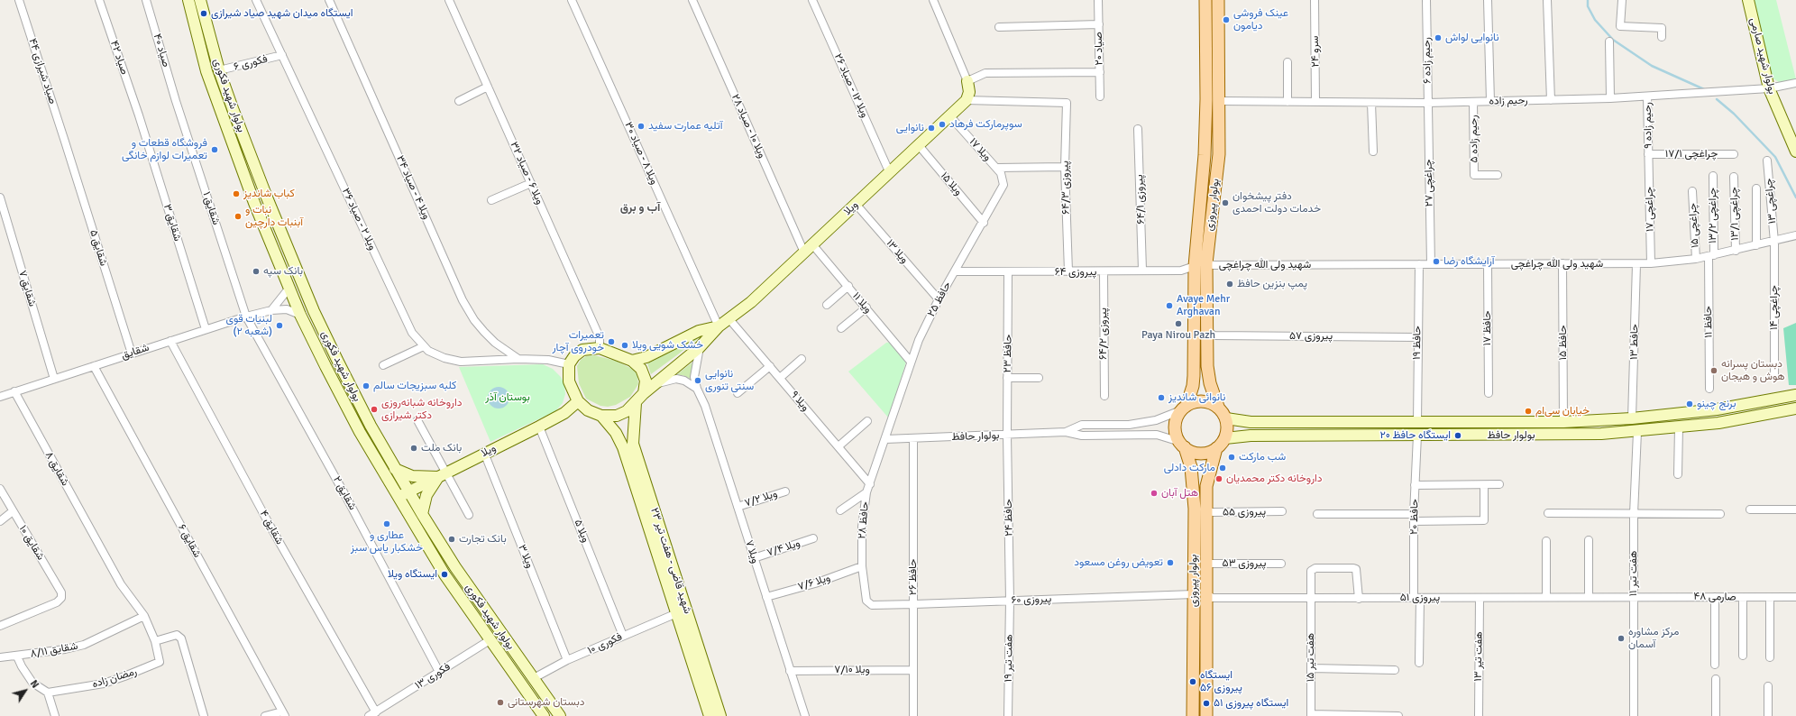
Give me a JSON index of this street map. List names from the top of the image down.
{
  "streets": {
    "main road": ["بولوار پیروزی"],
    "street": [
      "صیاد ۲۰",
      "صیاد ۴۰",
      "سرو ۲۴",
      "بولوار شهید صارمی",
      "صیاد ۴۲",
      "رحیم زاده ۶",
      "فکوری ۶",
      "صیاد شیرازی ۴۴",
      "ویلا ۱۲ - صیاد ۲۶",
      "بولوار شهید فکوری",
      "رحیم زاده",
      "رحیم زاده ۹",
      "ویلا ۱۰ - صیاد ۲۸",
      "رحیم زاده ۵",
      "ویلا ۱۷",
      "ویلا ۸ - صیاد ۳۰",
      "چراغچی ۱۷/۱",
      "ویلا ۶ - صیاد ۳۲",
      "چراغچی ۲۷",
      "ویلا ۱۵",
      "ویلا ۴ - صیاد ۳۴",
      "پیروزی ۶۴/۳",
      "پیروزی ۶۴/۱",
      "چراغچی ۱۳",
      "شقایق ۱",
      "ویلا",
      "چراغچی ۱۷",
      "چراغچی ۱۳/۱",
      "چراغچی ۱۳/۲",
      "ویلا ۲ - صیاد ۳۶",
      "شقایق ۳",
      "چراغچی ۱۵",
      "شقایق ۵",
      "ویلا ۱۳",
      "شهید ولی الله چراغچی",
      "پیروزی ۶۴",
      "شقایق ۷",
      "حافظ ۲۵",
      "ویلا ۱۱",
      "چراغچی ۱۴",
      "حافظ ۱۱",
      "حافظ ۱۷",
      "پیروزی ۶۴/۲",
      "پیروزی ۵۷",
      "حافط ۱۳",
      "حافظ ۱۹",
      "حافظ ۱۵",
      "شقایق",
      "حافظ ۲۳",
      "ویلا ۹",
      "بولوار حافظ",
      "شقایق ۸",
      "شقایق ۲",
      "ویلا ۷/۲",
      "پیروزی ۵۵",
      "حافظ ۲۰",
      "حافظ ۲۴",
      "حافظ ۲۸",
      "شقایق ۴",
      "ویلا ۵",
      "شقایق ۶",
      "شقایق ۱۰",
      "ویلا ۷/۴",
      "ویلا ۷",
      "ویلا ۳",
      "شهید قاضی - هفت تیر ۲۳",
      "پیروزی ۵۳",
      "هفت تیر ۱۱",
      "حافظ ۲۶",
      "ویلا ۷/۶",
      "صارمی ۴۸",
      "پیروزی ۵۱",
      "پیروزی ۶۰",
      "فکوری ۱۰",
      "شقایق ۸/۱۱",
      "هفت تیر ۱۳",
      "هفت تیر ۱۵",
      "هفت تیر ۱۹",
      "ویلا ۷/۱۰",
      "فکوری ۱۳",
      "رمضان زاده"
    ]
  },
  "crossings": [
    ["صیاد ۴۰", "شقایق ۱"],
    ["سرو ۲۴", "رحیم زاده"],
    ["بولوار شهید صارمی", "رحیم زاده"],
    ["صیاد ۴۲", "شقایق ۳"],
    ["رحیم زاده ۶", "رحیم زاده"],
    ["رحیم زاده ۶", "چراغچی ۲۷"],
    ["فکوری ۶", "بولوار شهید فکوری"],
    ["فکوری ۶", "ویلا ۲ - صیاد ۳۶"],
    ["صیاد شیرازی ۴۴", "شقایق ۵"],
    ["ویلا ۱۲ - صیاد ۲۶", "ویلا"],
    ["بولوار شهید فکوری", "ویلا"],
    ["بولوار شهید فکوری", "شقایق"],
    ["بولوار شهید فکوری", "فکوری ۱۰"],
    ["بولوار شهید فکوری", "فکوری ۱۳"],
    ["رحیم زاده", "رحیم زاده ۹"],
    ["رحیم زاده", "رحیم زاده ۵"],
    ["رحیم زاده", "چراغچی ۲۷"],
    ["رحیم زاده", "بولوار پیروزی"],
    ["رحیم زاده ۹", "چراغچی ۱۷/۱"],
    ["رحیم زاده ۹", "چراغچی ۱۷"],
    ["ویلا ۱۰ - صیاد ۲۸", "ویلا"],
    ["ویلا ۱۷", "ویلا"],
    ["ویلا ۱۷", "حافظ ۲۵"],
    ["ویلا ۸ - صیاد ۳۰", "ویلا"],
    ["چراغچی ۱۷/۱", "چراغچی ۱۷"],
    ["ویلا ۶ - صیاد ۳۲", "ویلا"],
    ["ویلا ۶ - صیاد ۳۲", "ویلا ۲ - صیاد ۳۶"],
    ["ویلا ۶ - صیاد ۳۲", "شهید قاضی - هفت تیر ۲۳"],
    ["چراغچی ۲۷", "شهید ولی الله چراغچی"],
    ["ویلا ۱۵", "ویلا"],
    ["ویلا ۱۵", "حافظ ۲۵"],
    ["ویلا ۴ - صیاد ۳۴", "ویلا ۲ - صیاد ۳۶"],
    ["پیروزی ۶۴/۳", "ویلا"],
    ["پیروزی ۶۴/۳", "پیروزی ۶۴"],
    ["پیروزی ۶۴/۱", "پیروزی ۶۴"],
    ["چراغچی ۱۳", "شهید ولی الله چراغچی"],
    ["چراغچی ۱۳", "چراغچی ۱۴"],
    ["بولوار پیروزی", "شهید ولی الله چراغچی"],
    ["بولوار پیروزی", "پیروزی ۶۴"],
    ["بولوار پیروزی", "پیروزی ۵۷"],
    ["بولوار پیروزی", "بولوار حافظ"],
    ["بولوار پیروزی", "پیروزی ۵۵"],
    ["بولوار پیروزی", "پیروزی ۵۳"],
    ["بولوار پیروزی", "پیروزی ۵۱"],
    ["بولوار پیروزی", "پیروزی ۶۰"],
    ["شقایق ۱", "شقایق"],
    ["شقایق ۱", "شقایق ۲"],
    ["ویلا", "ویلا ۲ - صیاد ۳۶"],
    ["ویلا", "ویلا ۱۳"],
    ["ویلا", "ویلا ۱۱"],
    ["ویلا", "ویلا ۹"],
    ["ویلا", "ویلا ۵"],
    ["ویلا", "ویلا ۳"],
    ["ویلا", "شهید قاضی - هفت تیر ۲۳"],
    ["چراغچی ۱۷", "شهید ولی الله چراغچی"],
    ["چراغچی ۱۳/۱", "شهید ولی الله چراغچی"],
    ["چراغچی ۱۳/۲", "شهید ولی الله چراغچی"],
    ["چراغچی ۱۳/۲", "حافظ ۱۱"],
    ["ویلا ۲ - صیاد ۳۶", "شهید قاضی - هفت تیر ۲۳"],
    ["شقایق ۳", "شقایق"],
    ["چراغچی ۱۵", "شهید ولی الله چراغچی"],
    ["شقایق ۵", "شقایق"],
    ["ویلا ۱۳", "حافظ ۲۵"],
    ["شهید ولی الله چراغچی", "پیروزی ۶۴"],
    ["شهید ولی الله چراغچی", "چراغچی ۱۴"],
    ["شهید ولی الله چراغچی", "حافظ ۱۱"],
    ["شهید ولی الله چراغچی", "حافظ ۱۷"],
    ["شهید ولی الله چراغچی", "حافط ۱۳"],
    ["شهید ولی الله چراغچی", "حافظ ۱۹"],
    ["شهید ولی الله چراغچی", "حافظ ۱۵"],
    ["پیروزی ۶۴", "حافظ ۲۵"],
    ["پیروزی ۶۴", "پیروزی ۶۴/۲"],
    ["پیروزی ۶۴", "حافظ ۲۳"],
    ["شقایق ۷", "شقایق"],
    ["حافظ ۲۵", "ویلا ۱۱"],
    ["حافظ ۲۵", "بولوار حافظ"],
    ["حافظ ۲۵", "حافظ ۲۸"],
    ["پیروزی ۵۷", "حافظ ۱۹"],
    ["حافط ۱۳", "بولوار حافظ"],
    ["حافظ ۱۹", "بولوار حافظ"],
    ["حافظ ۱۵", "بولوار حافظ"],
    ["شقایق", "شقایق ۸"],
    ["شقایق", "شقایق ۲"],
    ["شقایق", "شقایق ۴"],
    ["شقایق", "شقایق ۶"],
    ["حافظ ۲۳", "بولوار حافظ"],
    ["حافظ ۲۳", "حافظ ۲۴"],
    ["ویلا ۹", "حافظ ۲۸"],
    ["بولوار حافظ", "حافظ ۲۰"],
    ["بولوار حافظ", "حافظ ۲۴"],
    ["بولوار حافظ", "حافظ ۲۸"],
    ["بولوار حافظ", "هفت تیر ۱۱"],
    ["بولوار حافظ", "حافظ ۲۶"],
    ["شقایق ۸", "شقایق ۸/۱۱"],
    ["شقایق ۸", "رمضان زاده"],
    ["شقایق ۲", "فکوری ۱۳"],
    ["ویلا ۷/۲", "ویلا ۷"],
    ["حافظ ۲۰", "پیروزی ۵۱"],
    ["حافظ ۲۴", "پیروزی ۶۰"],
    ["حافظ ۲۴", "هفت تیر ۱۹"],
    ["حافظ ۲۸", "ویلا ۷/۶"],
    ["حافظ ۲۸", "پیروزی ۶۰"],
    ["شقایق ۴", "فکوری ۱۳"],
    ["ویلا ۵", "فکوری ۱۰"],
    ["ویلا ۷/۴", "ویلا ۷"],
    ["ویلا ۷", "ویلا ۷/۶"],
    ["ویلا ۷", "ویلا ۷/۱۰"],
    ["ویلا ۳", "فکوری ۱۰"],
    ["شهید قاضی - هفت تیر ۲۳", "فکوری ۱۰"],
    ["هفت تیر ۱۱", "صارمی ۴۸"],
    ["هفت تیر ۱۱", "پیروزی ۵۱"],
    ["حافظ ۲۶", "پیروزی ۶۰"],
    ["حافظ ۲۶", "ویلا ۷/۱۰"],
    ["صارمی ۴۸", "پیروزی ۵۱"],
    ["پیروزی ۵۱", "هفت تیر ۱۳"],
    ["پیروزی ۵۱", "هفت تیر ۱۵"],
    ["پیروزی ۶۰", "هفت تیر ۱۹"]
  ],
  "districts": ["آب و برق"],
  "parks": ["بوستان آذر"],
  "places": [
    "ایستگاه میدان شهید صیاد شیرازی",
    "عینک فروشی دیامون",
    "نانوایی لواش",
    "سوپرمارکت فرهاد",
    "آتلیه عمارت سفید",
    "نانوایی",
    "فروشگاه قطعات و تعمیرات لوازم خانگی",
    "کباب شاندیز",
    "دفتر پیشخوان خدمات دولت احمدی",
    "نبات و آبنبات دارچین",
    "آرایشگاه رضا",
    "بانک سپه",
    "پمپ بنزین حافظ",
    "Avaye Mehr Arghavan",
    "Paya Nirou Pazh",
    "لبنیات قوی (شعبه ۲)",
    "تعمیرات خودروی آچار",
    "خشک شویی ویلا",
    "دبستان پسرانه هوش و هیجان",
    "نانوایی سنتی تنوری",
    "کلبه سبزیجات سالم",
    "نانوائی شاندیز",
    "برنج چینو",
    "داروخانه شبانه‌روزی دکتر شیرازی",
    "خیابان سی‌ام",
    "ایستگاه حافظ ۲۰",
    "بانک ملت",
    "شب مارکت",
    "مارکت دادلی",
    "داروخانه دکتر محمدیان",
    "هتل آبان",
    "عطاری و خشکبار یاس سبز",
    "بانک تجارت",
    "تعویض روغن مسعود",
    "ایستگاه ویلا",
    "مرکز مشاوره آسمان",
    "ایستگاه پیروزی ۵۶",
    "دبستان شهرستانی",
    "ایستگاه پیروزی ۵۱"
  ],
  "north": "top right"
}
